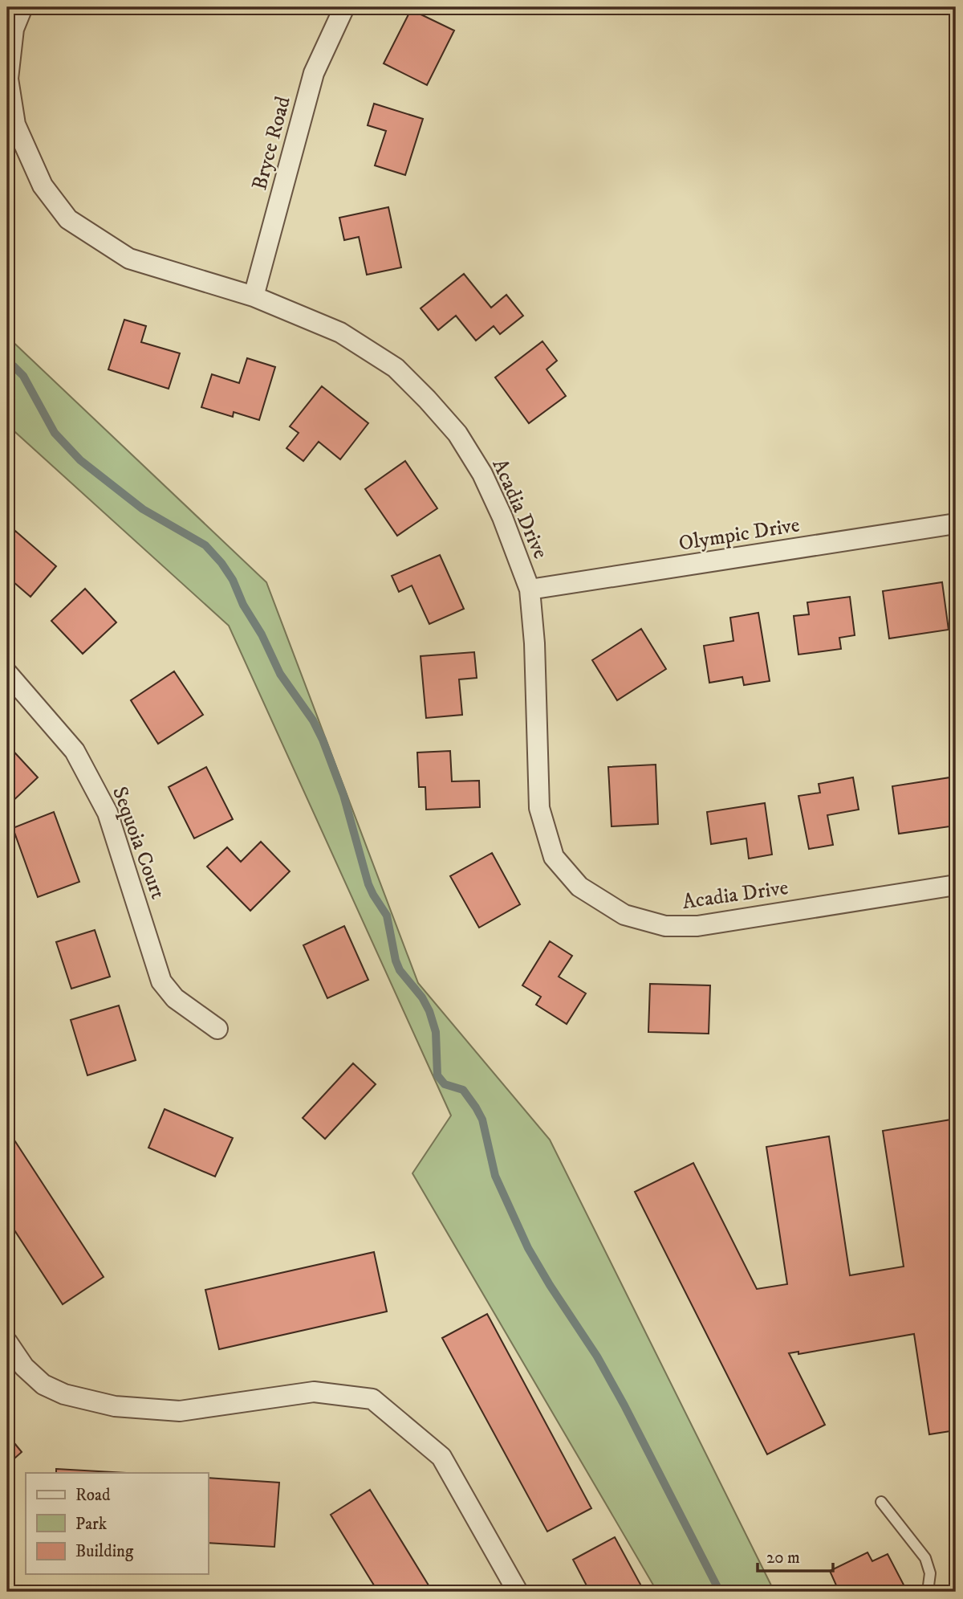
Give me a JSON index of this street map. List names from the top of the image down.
{
  "streets": {
    "street": [
      "Bryce Road",
      "Acadia Drive",
      "Olympic Drive",
      "Sequoia Court"
    ]
  },
  "crossings": [
    ["Bryce Road", "Acadia Drive"],
    ["Acadia Drive", "Olympic Drive"]
  ],
  "legend": ["Road", "Park", "Building"],
  "scale_bar": "20 m"
}
